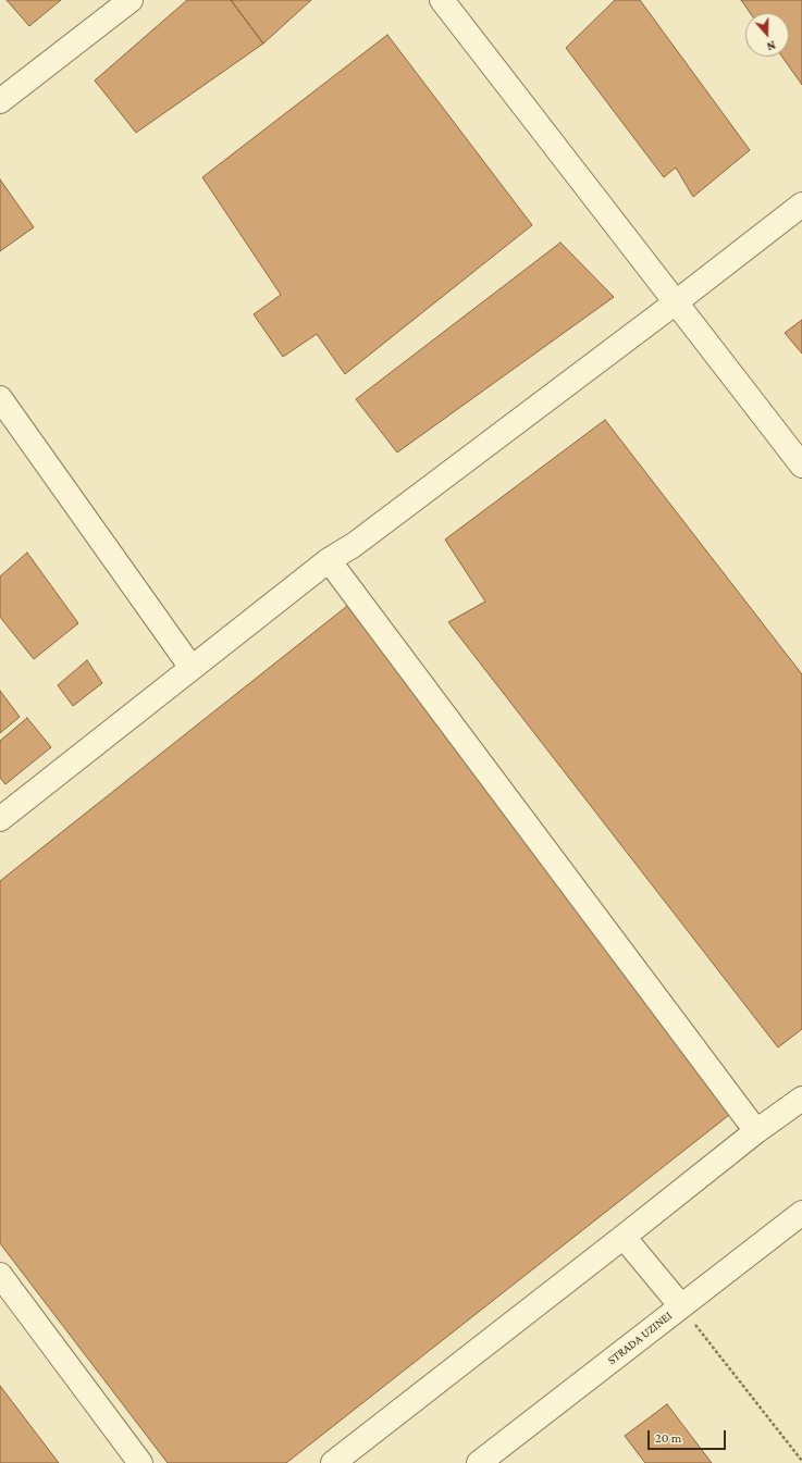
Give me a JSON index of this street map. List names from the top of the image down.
{
  "streets": {
    "street": ["STRADA UZINEI"]
  },
  "scale_bar": "20 m",
  "north": "bottom"
}
